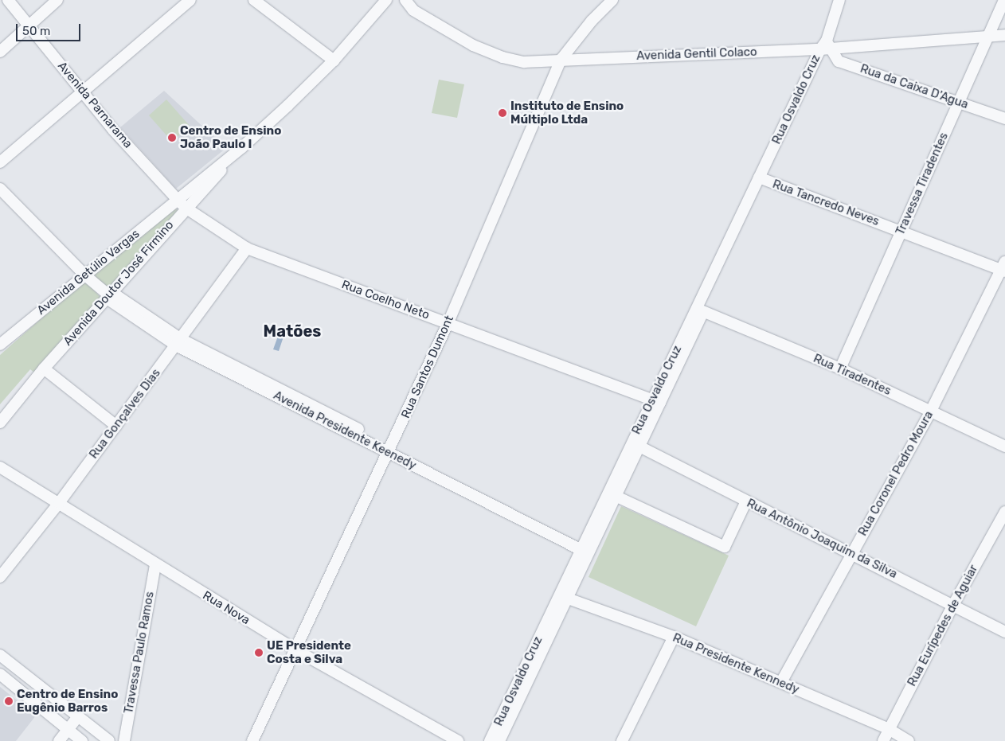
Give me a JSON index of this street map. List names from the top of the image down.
{
  "streets": {
    "street": [
      "Avenida Gentil Colaco",
      "Rua da Caixa D'Agua",
      "Rua Osvaldo Cruz",
      "Avenida Parnarama",
      "Travessa Tiradentes",
      "Rua Tancredo Neves",
      "Avenida Getúlio Vargas",
      "Avenida Doutor José Firmino",
      "Rua Coelho Neto",
      "Rua Santos Dumont",
      "Rua Tiradentes",
      "Rua Gonçalves Dias",
      "Avenida Presidente Keenedy",
      "Rua Coronel Pedro Moura",
      "Rua Antônio Joaquim da Silva",
      "Rua Nova",
      "Rua Eurípedes de Aguiar",
      "Travessa Paulo Ramos",
      "Rua Presidente Kennedy"
    ]
  },
  "crossings": [
    ["Avenida Gentil Colaco", "Rua da Caixa D'Agua"],
    ["Avenida Gentil Colaco", "Rua Osvaldo Cruz"],
    ["Avenida Gentil Colaco", "Travessa Tiradentes"],
    ["Avenida Gentil Colaco", "Rua Santos Dumont"],
    ["Rua da Caixa D'Agua", "Rua Osvaldo Cruz"],
    ["Rua da Caixa D'Agua", "Travessa Tiradentes"],
    ["Rua Osvaldo Cruz", "Rua Tancredo Neves"],
    ["Rua Osvaldo Cruz", "Rua Coelho Neto"],
    ["Rua Osvaldo Cruz", "Rua Tiradentes"],
    ["Rua Osvaldo Cruz", "Avenida Presidente Keenedy"],
    ["Rua Osvaldo Cruz", "Rua Antônio Joaquim da Silva"],
    ["Rua Osvaldo Cruz", "Rua Presidente Kennedy"],
    ["Avenida Parnarama", "Avenida Getúlio Vargas"],
    ["Avenida Parnarama", "Avenida Doutor José Firmino"],
    ["Avenida Parnarama", "Rua Coelho Neto"],
    ["Travessa Tiradentes", "Rua Tancredo Neves"],
    ["Travessa Tiradentes", "Rua Tiradentes"],
    ["Rua Tancredo Neves", "Rua Coronel Pedro Moura"],
    ["Avenida Getúlio Vargas", "Avenida Doutor José Firmino"],
    ["Avenida Getúlio Vargas", "Avenida Presidente Keenedy"],
    ["Avenida Doutor José Firmino", "Rua Coelho Neto"],
    ["Avenida Doutor José Firmino", "Avenida Presidente Keenedy"],
    ["Rua Coelho Neto", "Rua Santos Dumont"],
    ["Rua Coelho Neto", "Rua Gonçalves Dias"],
    ["Rua Santos Dumont", "Avenida Presidente Keenedy"],
    ["Rua Santos Dumont", "Rua Nova"],
    ["Rua Tiradentes", "Rua Coronel Pedro Moura"],
    ["Rua Gonçalves Dias", "Avenida Presidente Keenedy"],
    ["Rua Gonçalves Dias", "Rua Nova"],
    ["Rua Coronel Pedro Moura", "Rua Antônio Joaquim da Silva"],
    ["Rua Coronel Pedro Moura", "Rua Presidente Kennedy"],
    ["Rua Antônio Joaquim da Silva", "Rua Eurípedes de Aguiar"],
    ["Rua Nova", "Travessa Paulo Ramos"],
    ["Rua Eurípedes de Aguiar", "Rua Presidente Kennedy"]
  ],
  "districts": ["Matões"],
  "places": [
    "Instituto de Ensino Múltiplo Ltda",
    "Centro de Ensino João Paulo I",
    "UE Presidente Costa e Silva",
    "Centro de Ensino Eugênio Barros"
  ],
  "scale_bar": "50 m"
}
